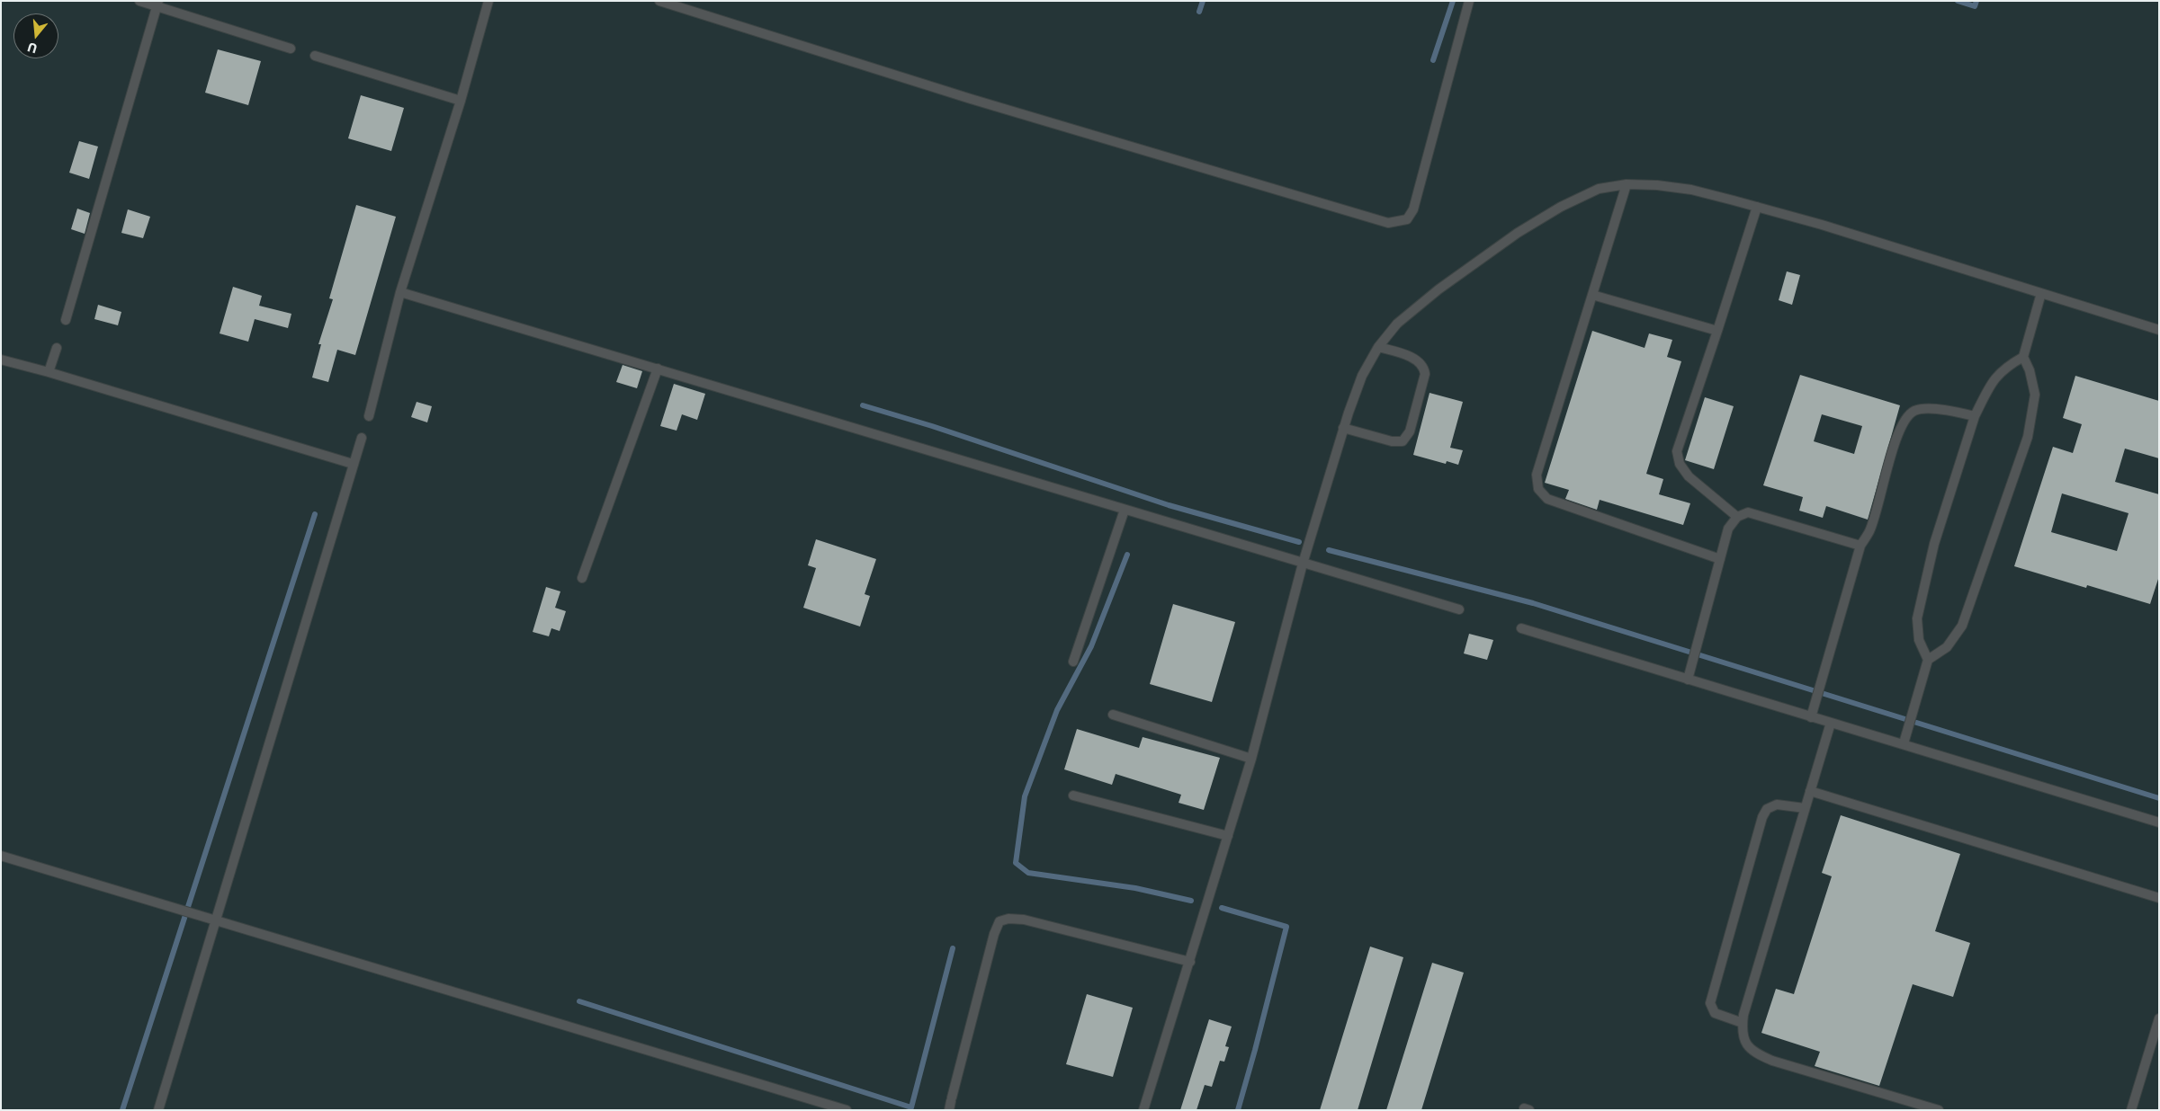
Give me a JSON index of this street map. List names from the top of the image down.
{
  "north": "bottom"
}
